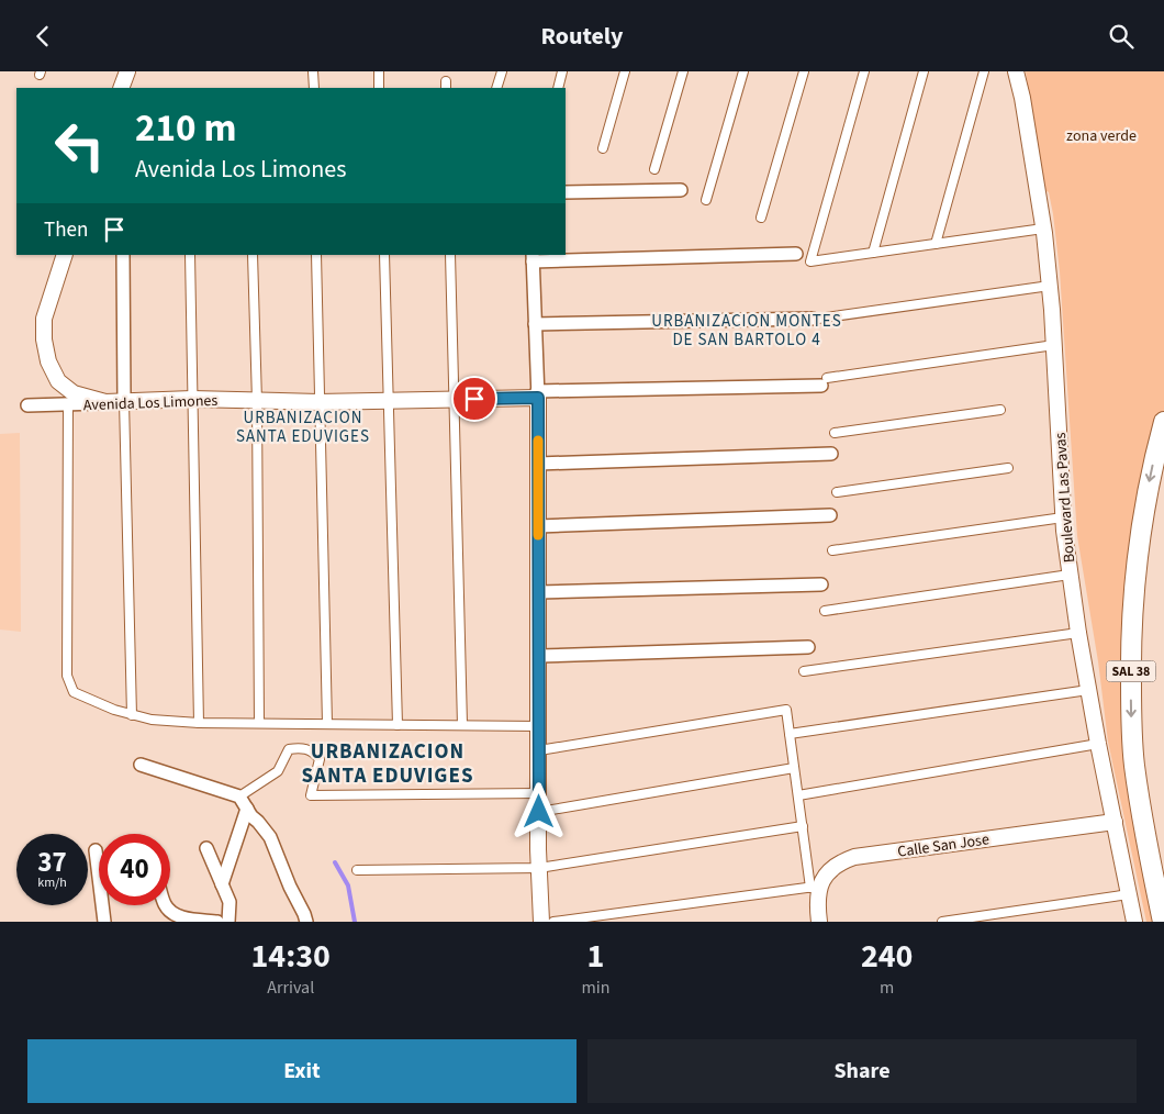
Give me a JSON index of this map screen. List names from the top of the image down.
{
  "streets": {
    "highway": ["SAL 38"],
    "street": ["Avenida Los Limones", "Boulevard Las Pavas", "Calle San Jose"]
  },
  "crossings": [
    ["Boulevard Las Pavas", "Calle San Jose"]
  ],
  "districts": ["URBANIZACION MONTES DE SAN BARTOLO 4", "URBANIZACION SANTA EDUVIGES", "URBANIZACION SANTA EDUVIGES"],
  "parks": ["zona verde"],
  "page": {
    "header": "Routely",
    "turn": ["210 m", "Avenida Los Limones"],
    "then": "Then",
    "speed": "37 km/h",
    "limit": "40",
    "eta": [
      "14:30",
      "Arrival",
      "1",
      "min",
      "240",
      "m"
    ],
    "buttons": ["Exit", "Share"]
  }
}
